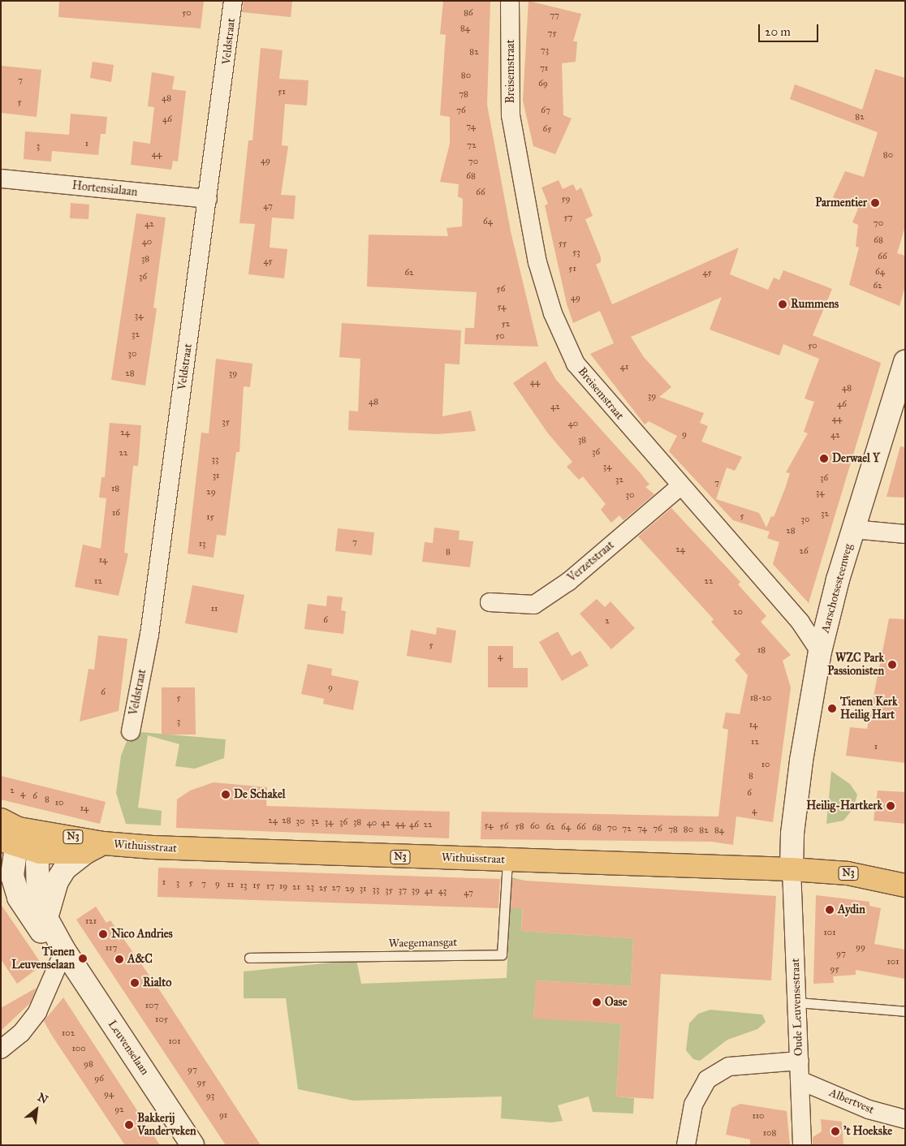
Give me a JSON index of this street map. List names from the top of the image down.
{
  "streets": {
    "main road": ["N3", "Withuisstraat", "Leuvenselaan"],
    "street": [
      "Veldstraat",
      "Breisemstraat",
      "Hortensialaan",
      "Verzetstraat",
      "Aarschotsesteenweg",
      "Oude Leuvensestraat",
      "Albertvest"
    ],
    "lane": ["Waegemansgat"]
  },
  "crossings": [
    ["Veldstraat", "Hortensialaan"],
    ["Breisemstraat", "Verzetstraat"],
    ["Breisemstraat", "Aarschotsesteenweg"],
    ["Aarschotsesteenweg", "Withuisstraat"],
    ["Aarschotsesteenweg", "Oude Leuvensestraat"],
    ["Withuisstraat", "Waegemansgat"],
    ["Withuisstraat", "Oude Leuvensestraat"],
    ["Withuisstraat", "Leuvenselaan"],
    ["Oude Leuvensestraat", "Albertvest"]
  ],
  "places": [
    "Parmentier",
    "Rummens",
    "Derwael Y",
    "WZC Park Passionisten",
    "Tienen Kerk Heilig Hart",
    "De Schakel",
    "Heilig-Hartkerk",
    "Aydin",
    "Nico Andries",
    "Tienen Leuvenselaan",
    "A&C",
    "Rialto",
    "Oase",
    "Bakkerij Vanderveken",
    "'t Hoekske"
  ],
  "house_numbers": [
    "50",
    "86",
    "77",
    "84",
    "75",
    "73",
    "82",
    "71",
    "80",
    "7",
    "69",
    "51",
    "78",
    "48",
    "5",
    "76",
    "67",
    "82",
    "46",
    "74",
    "65",
    "1",
    "72",
    "3",
    "44",
    "80",
    "49",
    "70",
    "68",
    "66",
    "59",
    "47",
    "57",
    "64",
    "70",
    "42",
    "68",
    "40",
    "55",
    "53",
    "66",
    "38",
    "45",
    "51",
    "64",
    "62",
    "45",
    "36",
    "62",
    "56",
    "49",
    "54",
    "34",
    "52",
    "32",
    "50",
    "50",
    "30",
    "41",
    "28",
    "39",
    "44",
    "48",
    "39",
    "48",
    "46",
    "42",
    "44",
    "35",
    "40",
    "24",
    "9",
    "42",
    "38",
    "36",
    "22",
    "33",
    "34",
    "31",
    "36",
    "32",
    "7",
    "18",
    "29",
    "34",
    "30",
    "16",
    "32",
    "5",
    "15",
    "30",
    "28",
    "7",
    "13",
    "24",
    "26",
    "8",
    "14",
    "12",
    "22",
    "11",
    "20",
    "6",
    "2",
    "5",
    "18",
    "4",
    "9",
    "6",
    "5",
    "18-20",
    "3",
    "14",
    "12",
    "1",
    "10",
    "8",
    "2",
    "6",
    "4",
    "6",
    "8",
    "10",
    "14",
    "4",
    "24",
    "28",
    "30",
    "32",
    "34",
    "36",
    "38",
    "40",
    "42",
    "44",
    "46",
    "22",
    "54",
    "56",
    "58",
    "60",
    "62",
    "64",
    "66",
    "68",
    "70",
    "72",
    "74",
    "76",
    "78",
    "80",
    "82",
    "84",
    "1",
    "3",
    "5",
    "7",
    "9",
    "11",
    "13",
    "15",
    "17",
    "19",
    "21",
    "23",
    "25",
    "27",
    "29",
    "31",
    "33",
    "35",
    "37",
    "39",
    "41",
    "43",
    "47",
    "121",
    "101",
    "99",
    "117",
    "97",
    "101",
    "95",
    "107",
    "105",
    "102",
    "101",
    "100",
    "98",
    "97",
    "96",
    "95",
    "94",
    "93",
    "92",
    "91",
    "110",
    "108"
  ],
  "scale_bar": "20 m",
  "north": "top right"
}
